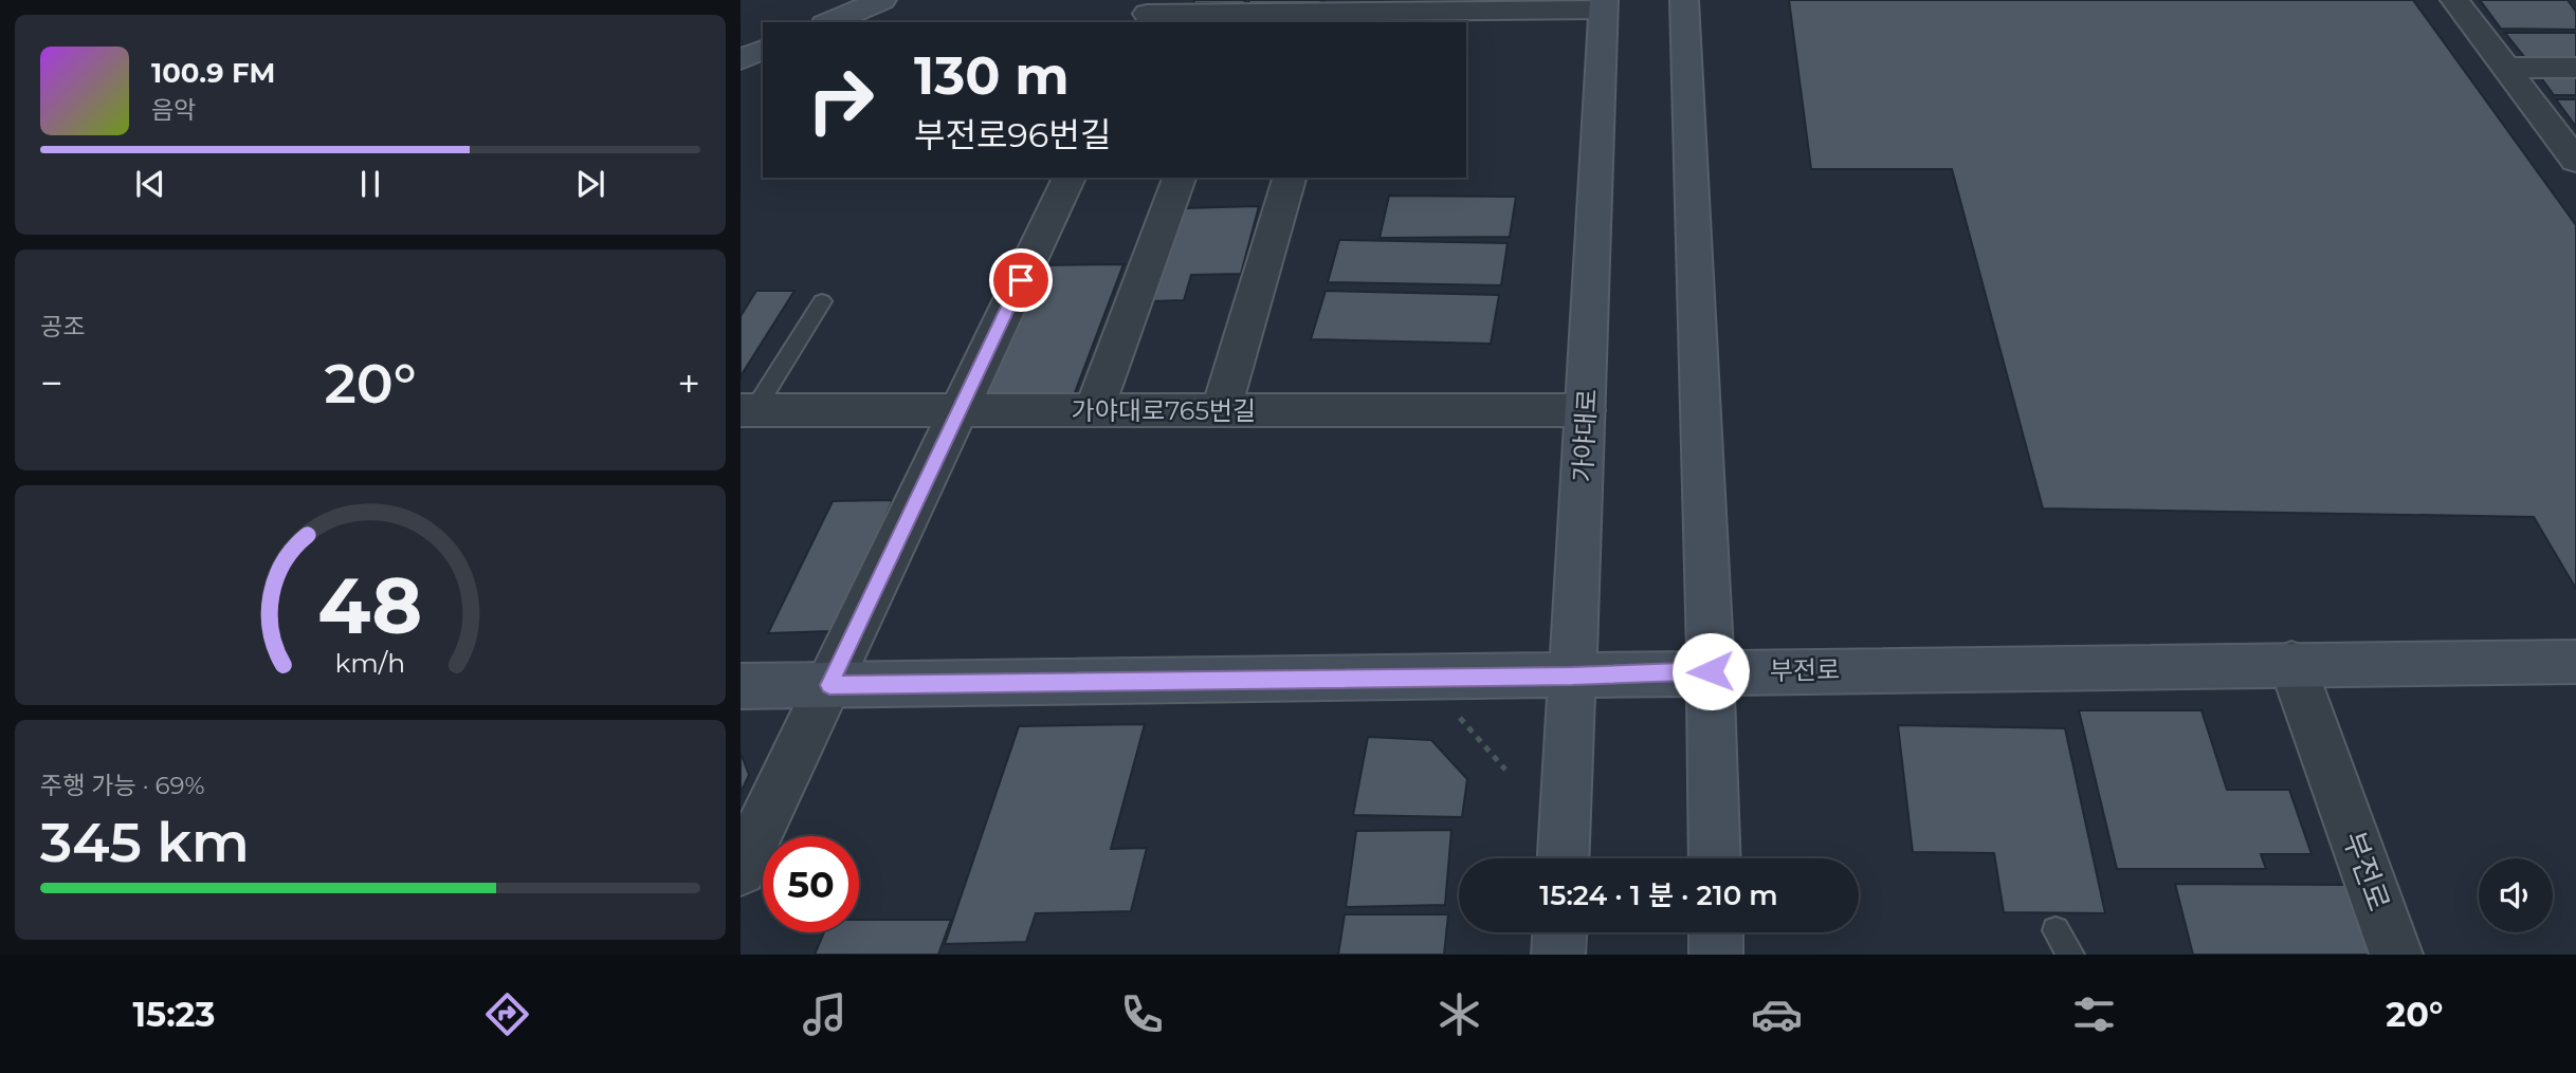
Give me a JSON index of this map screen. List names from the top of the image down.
{
  "streets": {
    "main road": ["가야대로", "부전로"],
    "street": ["가야대로765번길"]
  },
  "crossings": [
    ["가야대로765번길", "가야대로"],
    ["가야대로", "부전로"]
  ],
  "page": {
    "turn": ["130 m", "부전로96번길"],
    "song": ["100.9 FM", "음악"],
    "tile": [
      "공조",
      ["주행 가능 · 69%", "345 km"]
    ],
    "heat": ["−", "20°", "+"],
    "limit": "50",
    "trip": "15:24 · 1 분 · 210 m",
    "tabs": ["15:23", "20°"],
    "gauge": ["48", "km/h"]
  }
}
